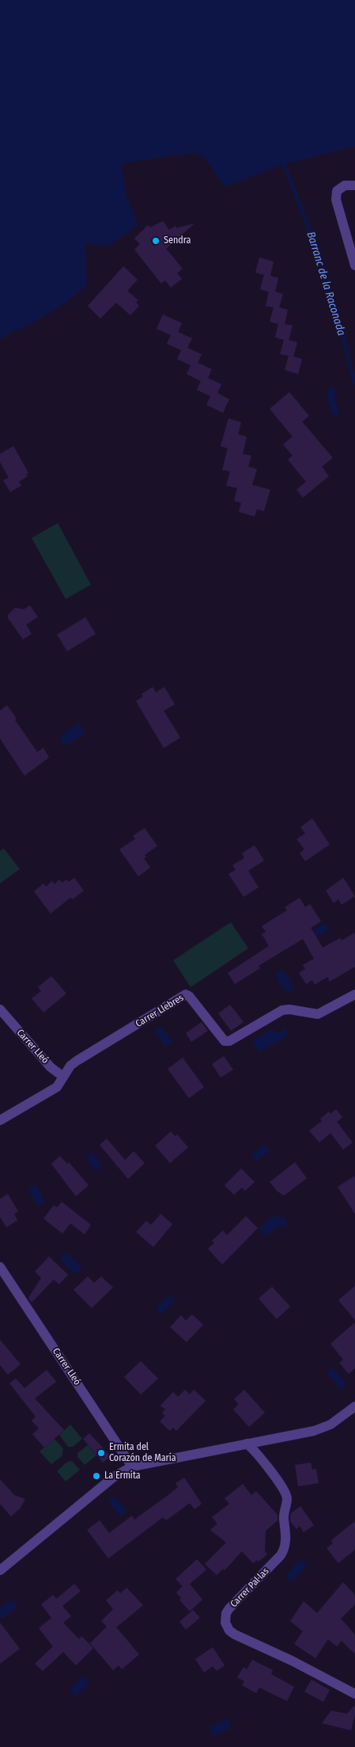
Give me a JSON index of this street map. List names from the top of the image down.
{
  "streets": {
    "street": ["Carrer Llebres", "Carrer Lleó", "Carrer Pal·las"]
  },
  "crossings": [
    ["Carrer Llebres", "Carrer Lleó"]
  ],
  "water": ["Barranc de la Raconada"],
  "places": ["Sendra", "Ermita del Corazón de María", "La Ermita"]
}
